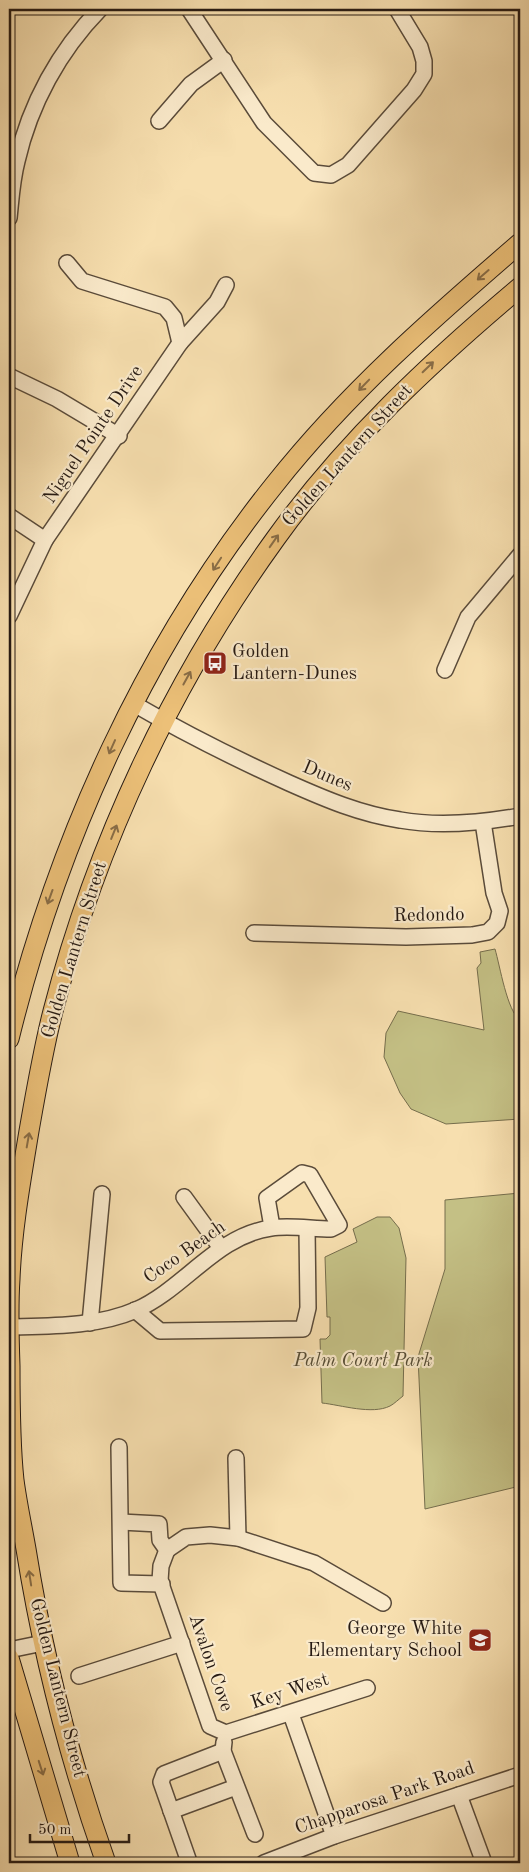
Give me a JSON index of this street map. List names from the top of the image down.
{
  "streets": {
    "main road": ["Golden Lantern Street"],
    "street": [
      "Niguel Pointe Drive",
      "Dunes",
      "Redondo",
      "Coco Beach",
      "Avalon Cove",
      "Key West",
      "Chapparosa Park Road"
    ]
  },
  "crossings": [
    ["Golden Lantern Street", "Dunes"],
    ["Golden Lantern Street", "Coco Beach"],
    ["Dunes", "Redondo"],
    ["Avalon Cove", "Key West"]
  ],
  "parks": ["Palm Court Park"],
  "places": {
    "bus stop": ["Golden Lantern-Dunes"],
    "school or university": ["George White Elementary School"]
  },
  "scale_bar": "50 m"
}
